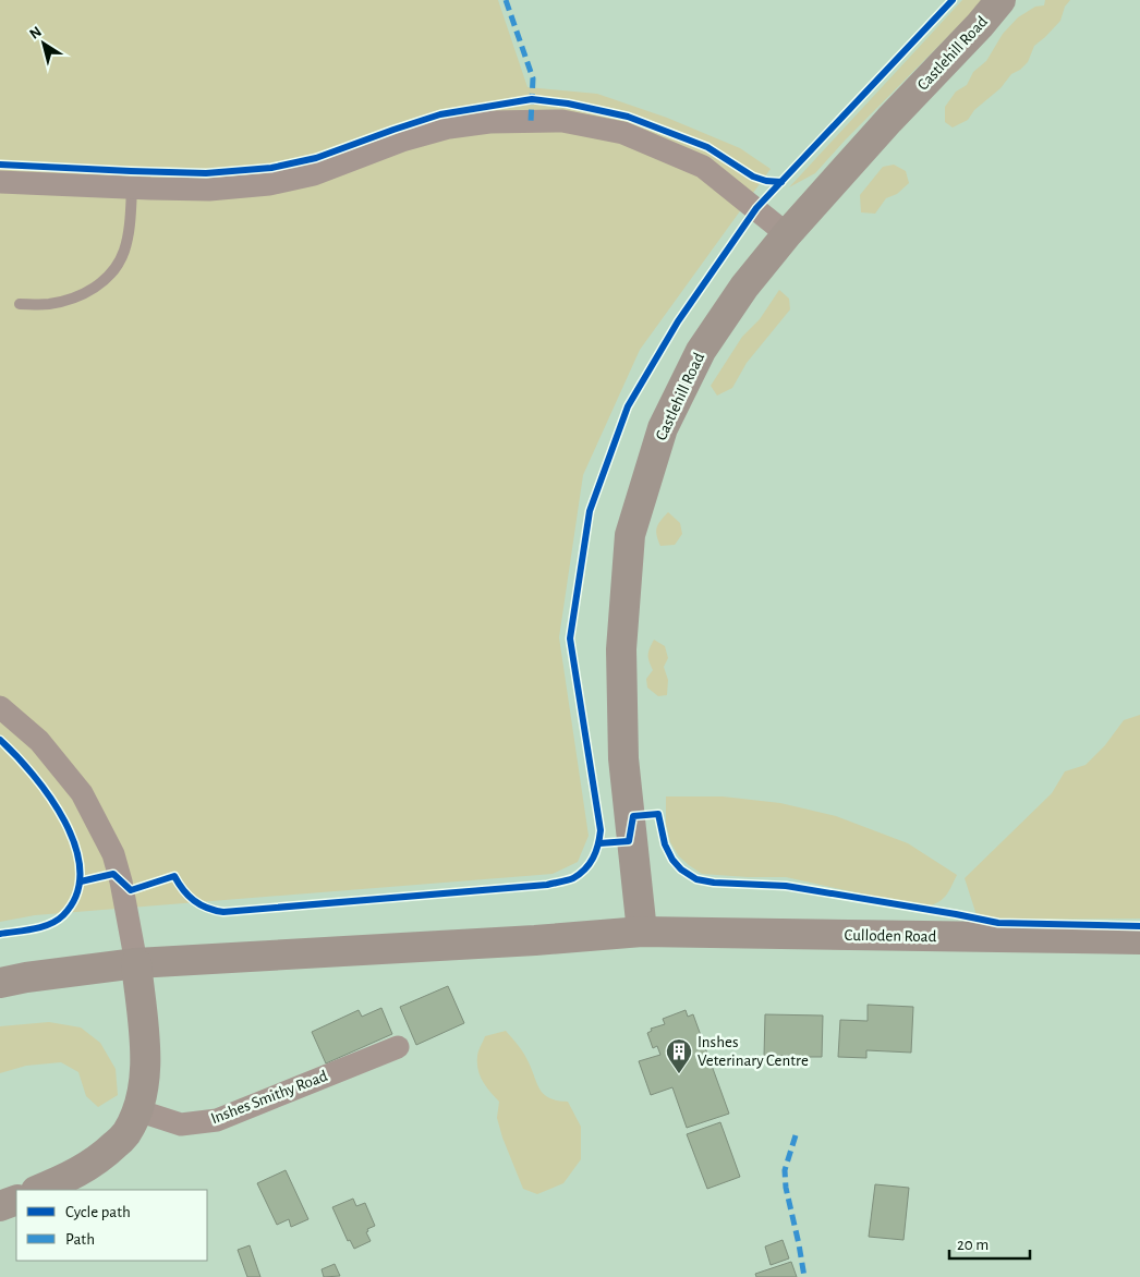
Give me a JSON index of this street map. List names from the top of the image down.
{
  "streets": {
    "main road": ["Castlehill Road", "Culloden Road"],
    "street": ["Inshes Smithy Road"]
  },
  "crossings": [
    ["Castlehill Road", "Culloden Road"]
  ],
  "places": {
    "building": ["Inshes Veterinary Centre"]
  },
  "legend": ["Cycle path", "Path"],
  "scale_bar": "20 m",
  "north": "top left"
}
